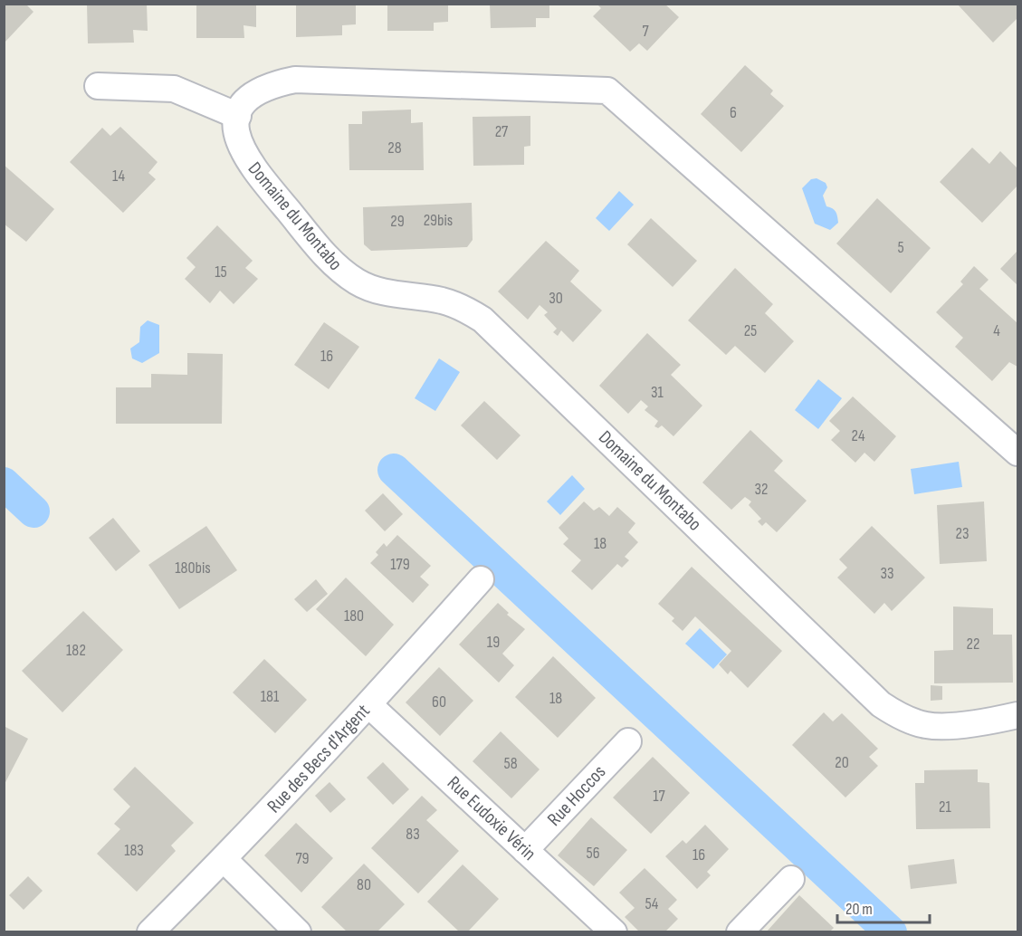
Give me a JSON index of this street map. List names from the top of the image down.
{
  "streets": {
    "street": [
      "Domaine du Montabo",
      "Rue des Becs d'Argent",
      "Rue Hoccos",
      "Rue Eudoxie Vérin"
    ]
  },
  "crossings": [
    ["Rue des Becs d'Argent", "Rue Eudoxie Vérin"],
    ["Rue Hoccos", "Rue Eudoxie Vérin"]
  ],
  "house_numbers": [
    "7",
    "6",
    "27",
    "28",
    "14",
    "29bis",
    "29",
    "5",
    "15",
    "30",
    "25",
    "4",
    "16",
    "31",
    "24",
    "32",
    "23",
    "18",
    "179",
    "180bis",
    "33",
    "180",
    "19",
    "22",
    "182",
    "181",
    "18",
    "60",
    "20",
    "58",
    "17",
    "21",
    "83",
    "183",
    "56",
    "16",
    "79",
    "80",
    "54"
  ],
  "scale_bar": "20 m"
}
